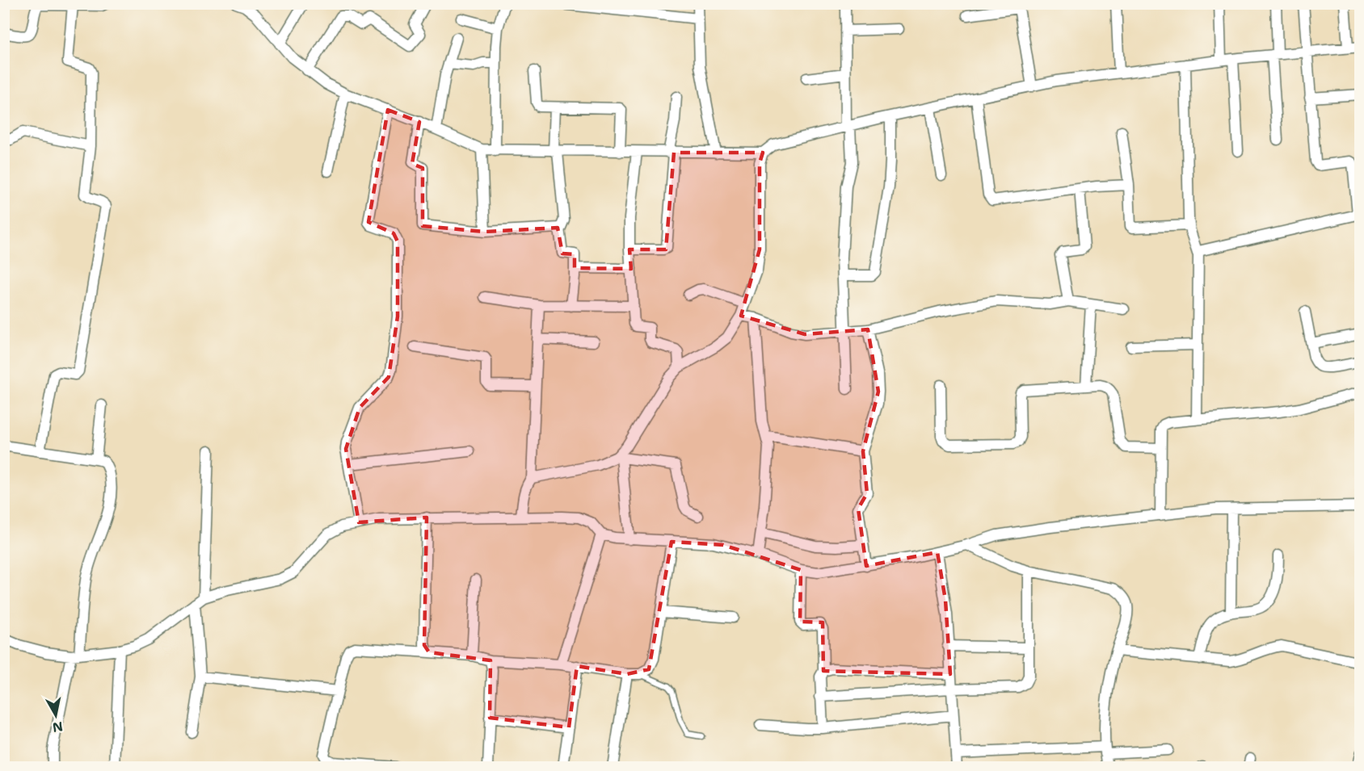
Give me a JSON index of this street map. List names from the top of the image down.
{
  "north": "bottom"
}
